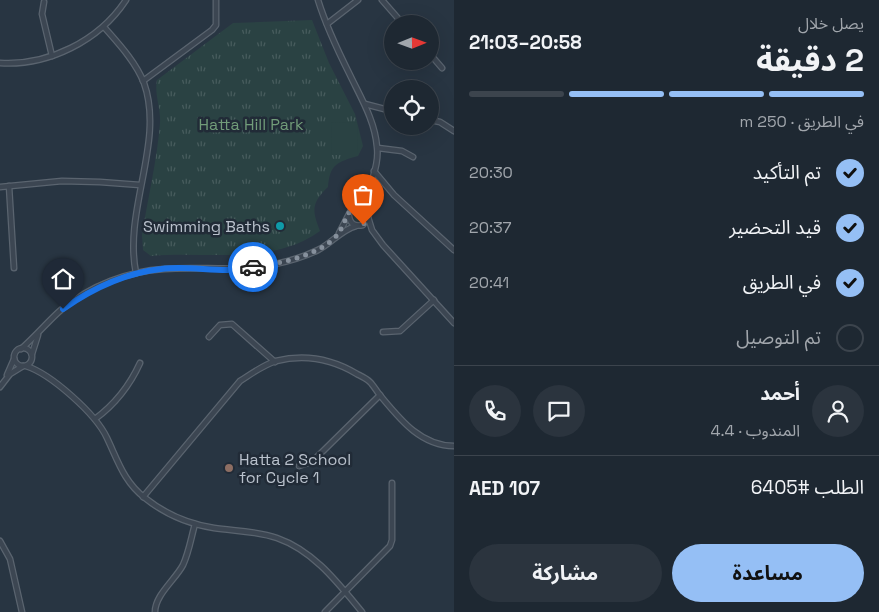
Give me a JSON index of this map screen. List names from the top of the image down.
{
  "parks": ["Hatta Hill Park"],
  "places": ["Swimming Baths", "Hatta 2 School for Cycle 1"],
  "north": "right",
  "page": {
    "heading": ["2 دقيقة", "يصل خلال", "20:58–21:03"],
    "panel": [
      "أحمد",
      "المندوب · 4.4",
      "الطلب #6405",
      "AED 107"
    ],
    "bar": "في الطريق · 250 m",
    "list": [
      ["تم التأكيد", "20:30"],
      ["قيد التحضير", "20:37"],
      ["في الطريق", "20:41"],
      "تم التوصيل"
    ],
    "buttons": ["مساعدة", "مشاركة"]
  }
}
